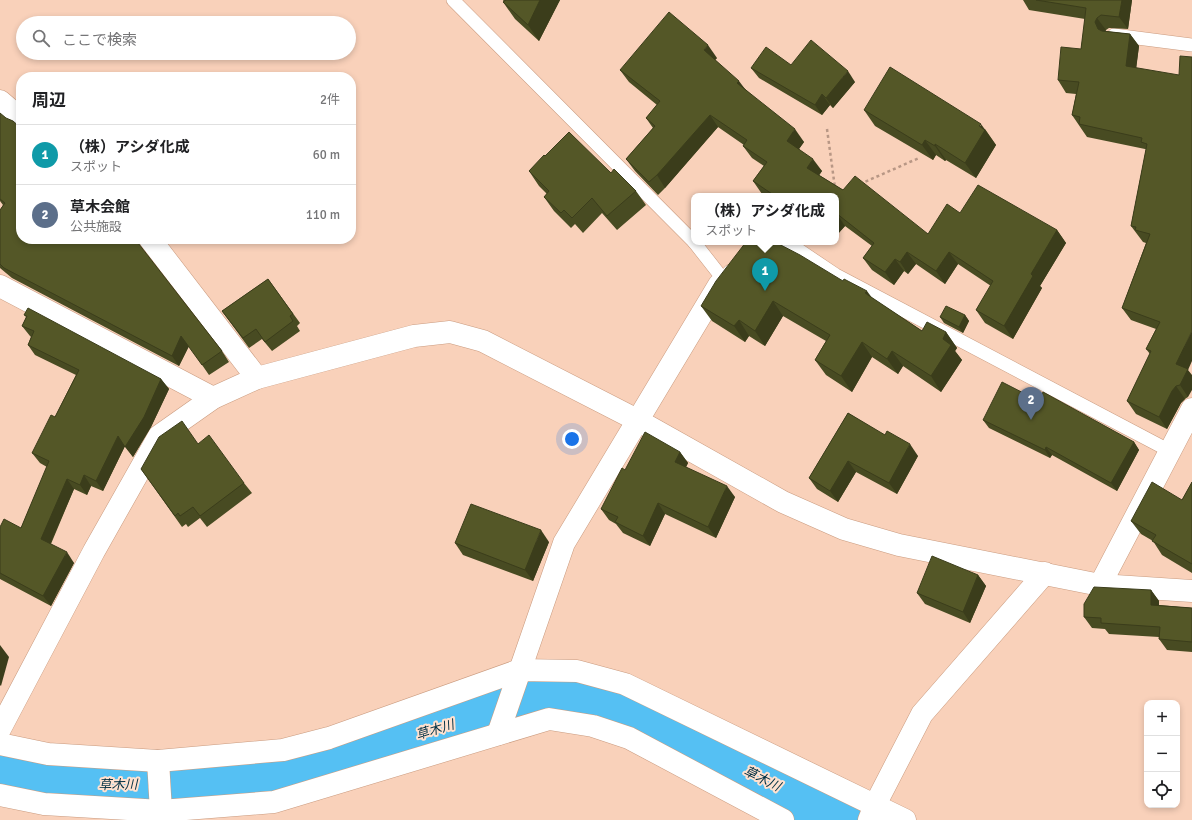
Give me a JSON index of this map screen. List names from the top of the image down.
{
  "water": ["草木川"],
  "page": {
    "search": "ここで検索",
    "heading": ["周辺", "2件"],
    "list": [
      {
        "mark": "1",
        "name": "（株）アシダ化成",
        "note": "スポット",
        "value": "60 m"
      },
      {
        "mark": "2",
        "name": "草木会館",
        "note": "公共施設",
        "value": "110 m"
      }
    ],
    "popup": ["（株）アシダ化成", "スポット"],
    "pins": ["1", "2"],
    "map_buttons": ["+", "−"]
  }
}
